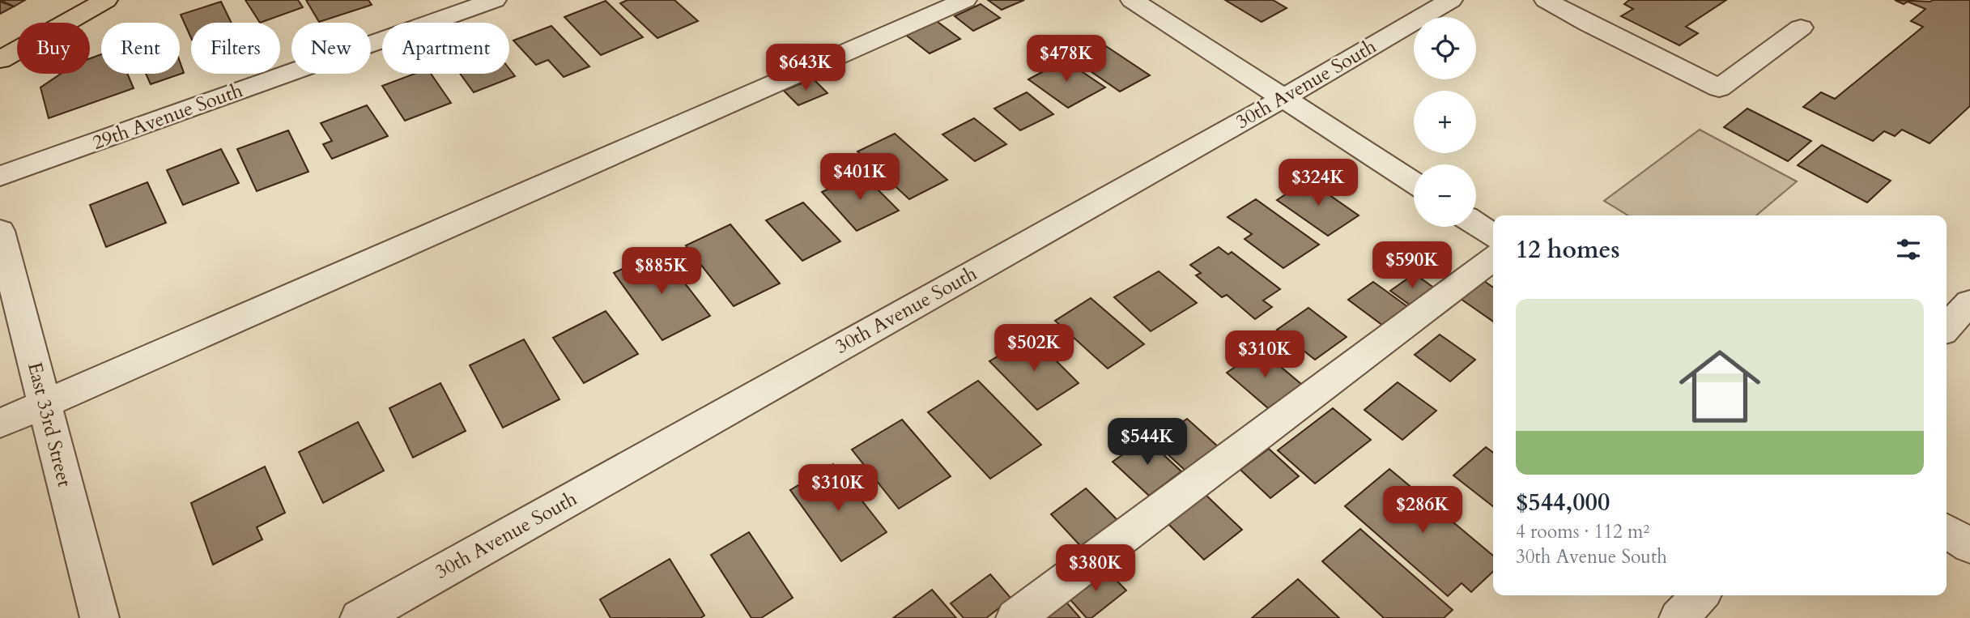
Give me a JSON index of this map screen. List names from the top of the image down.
{
  "streets": {
    "street": ["30th Avenue South", "29th Avenue South", "East 33rd Street"]
  },
  "page": {
    "map_buttons": ["+", "−"],
    "chip": [
      "Buy",
      "Rent",
      "Filters",
      "New",
      "Apartment"
    ],
    "price": [
      "$478K",
      "$643K",
      "$401K",
      "$324K",
      "$590K",
      "$885K",
      "$502K",
      "$310K",
      "$544K",
      "$310K",
      "$286K",
      "$380K"
    ],
    "heading": "12 homes",
    "list": [
      {
        "name": "$544,000",
        "note": "4 rooms · 112 m² · 30th Avenue South"
      }
    ]
  }
}
